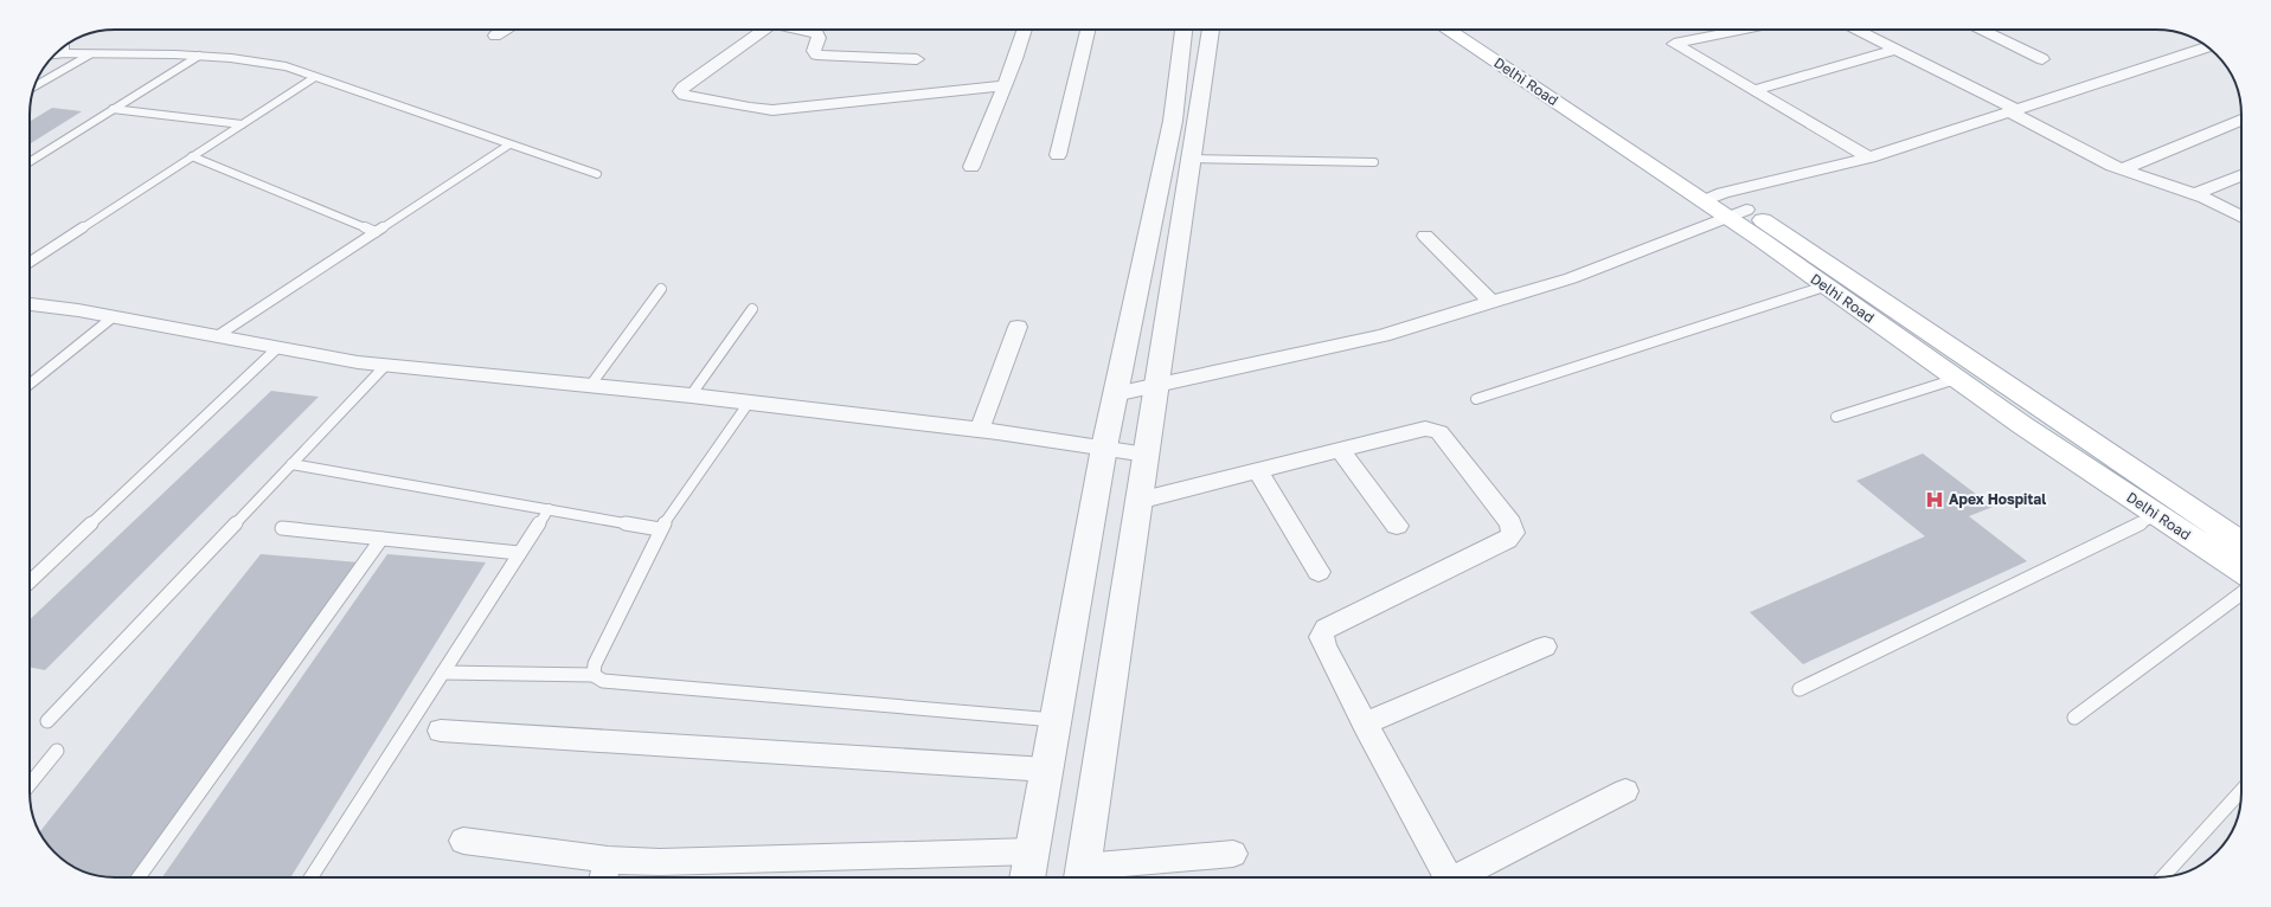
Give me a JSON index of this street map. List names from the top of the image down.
{
  "streets": {
    "main road": ["Delhi Road"]
  },
  "places": {
    "hospital": ["Apex Hospital"]
  }
}
